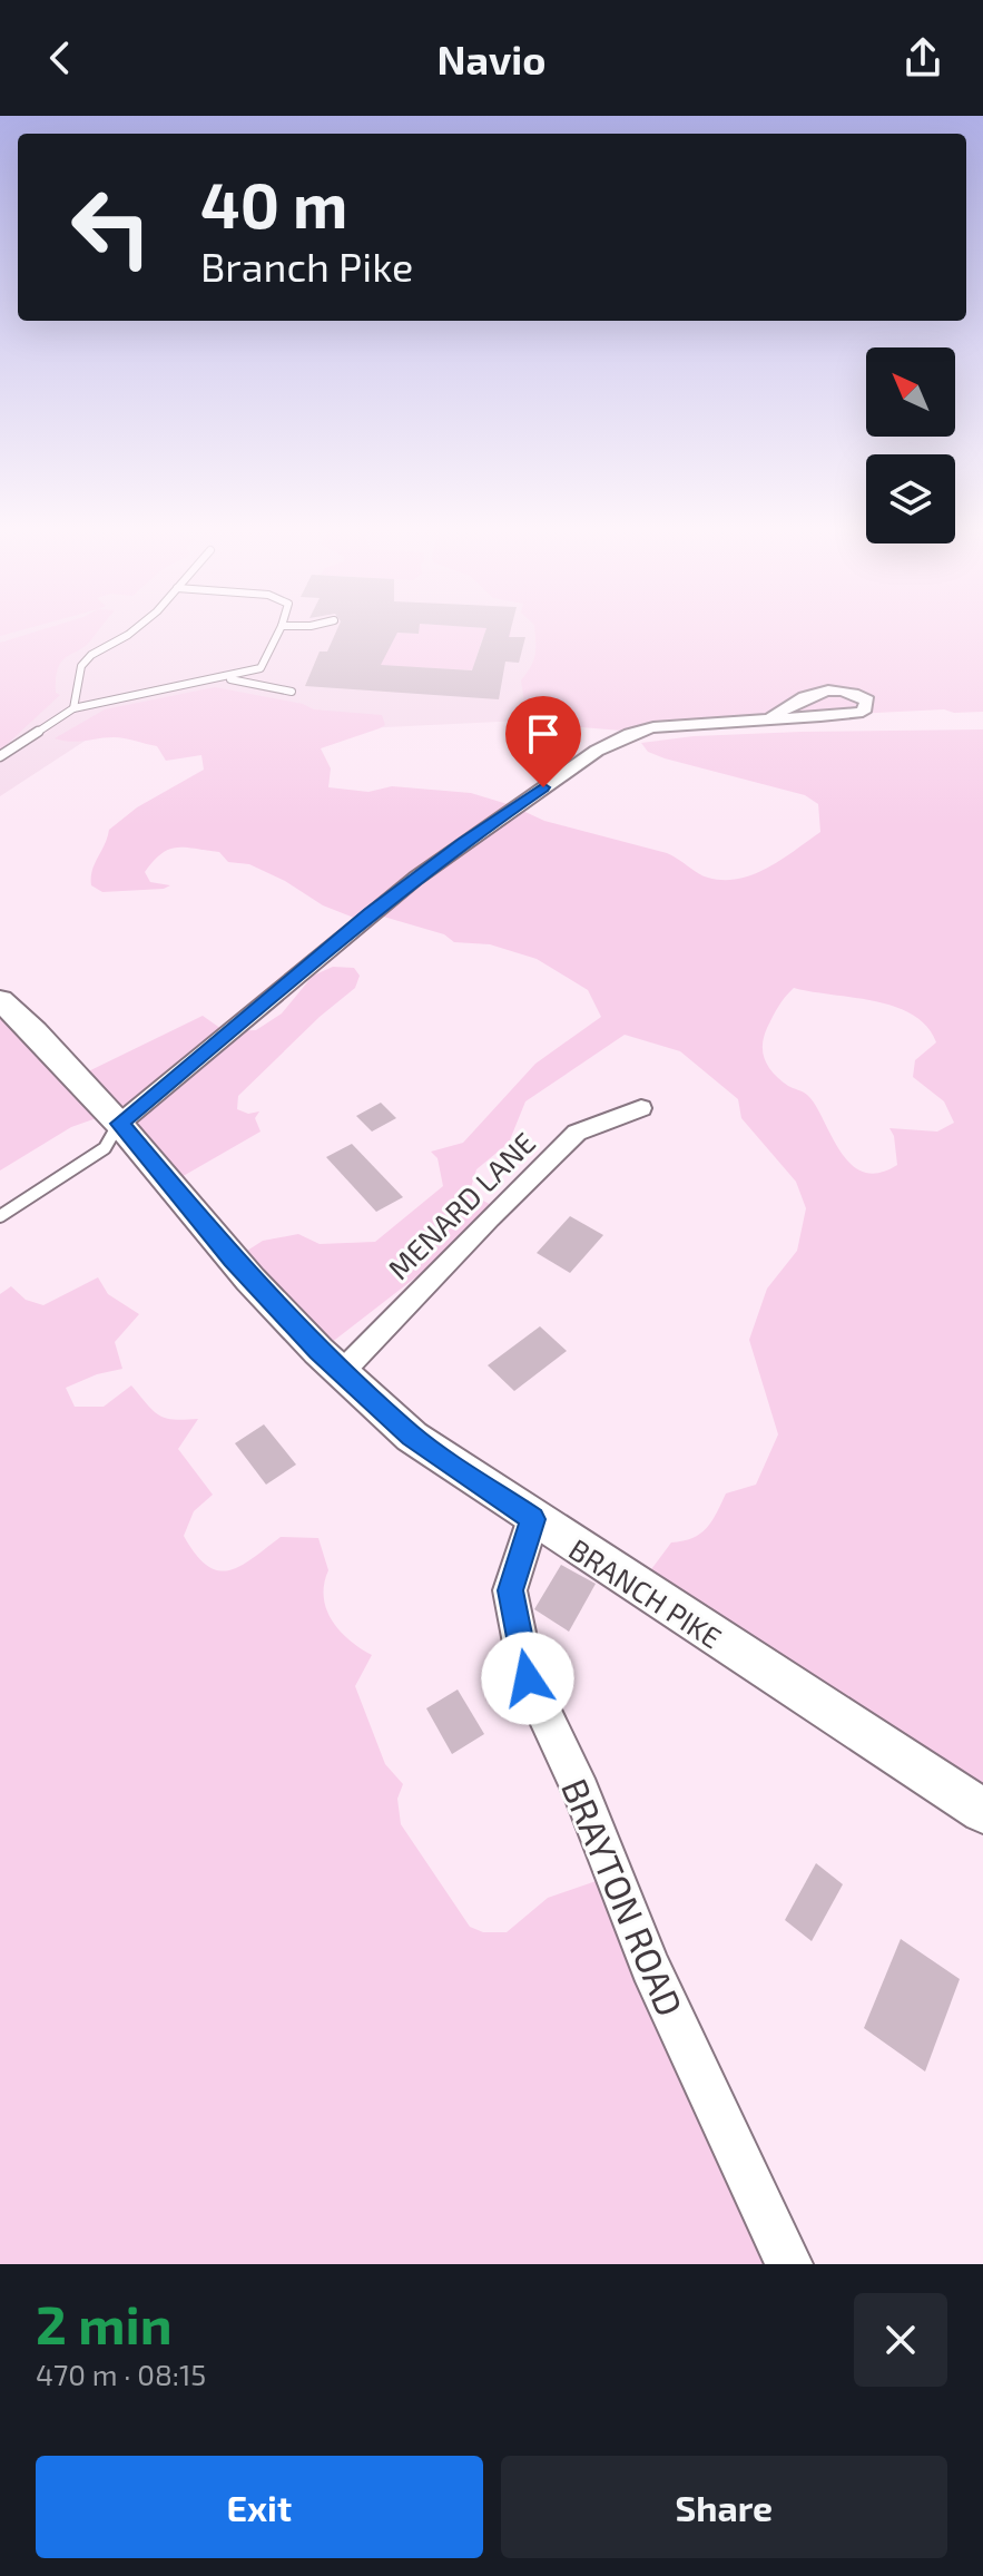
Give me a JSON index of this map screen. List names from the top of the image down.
{
  "streets": {
    "main road": ["BRANCH PIKE"],
    "street": ["MENARD LANE", "BRAYTON ROAD"]
  },
  "crossings": [
    ["MENARD LANE", "BRANCH PIKE"],
    ["BRANCH PIKE", "BRAYTON ROAD"]
  ],
  "north": "top left",
  "page": {
    "header": "Navio",
    "turn": ["40 m", "Branch Pike"],
    "heading": ["2 min", "470 m · 08:15"],
    "buttons": ["Exit", "Share"]
  }
}
